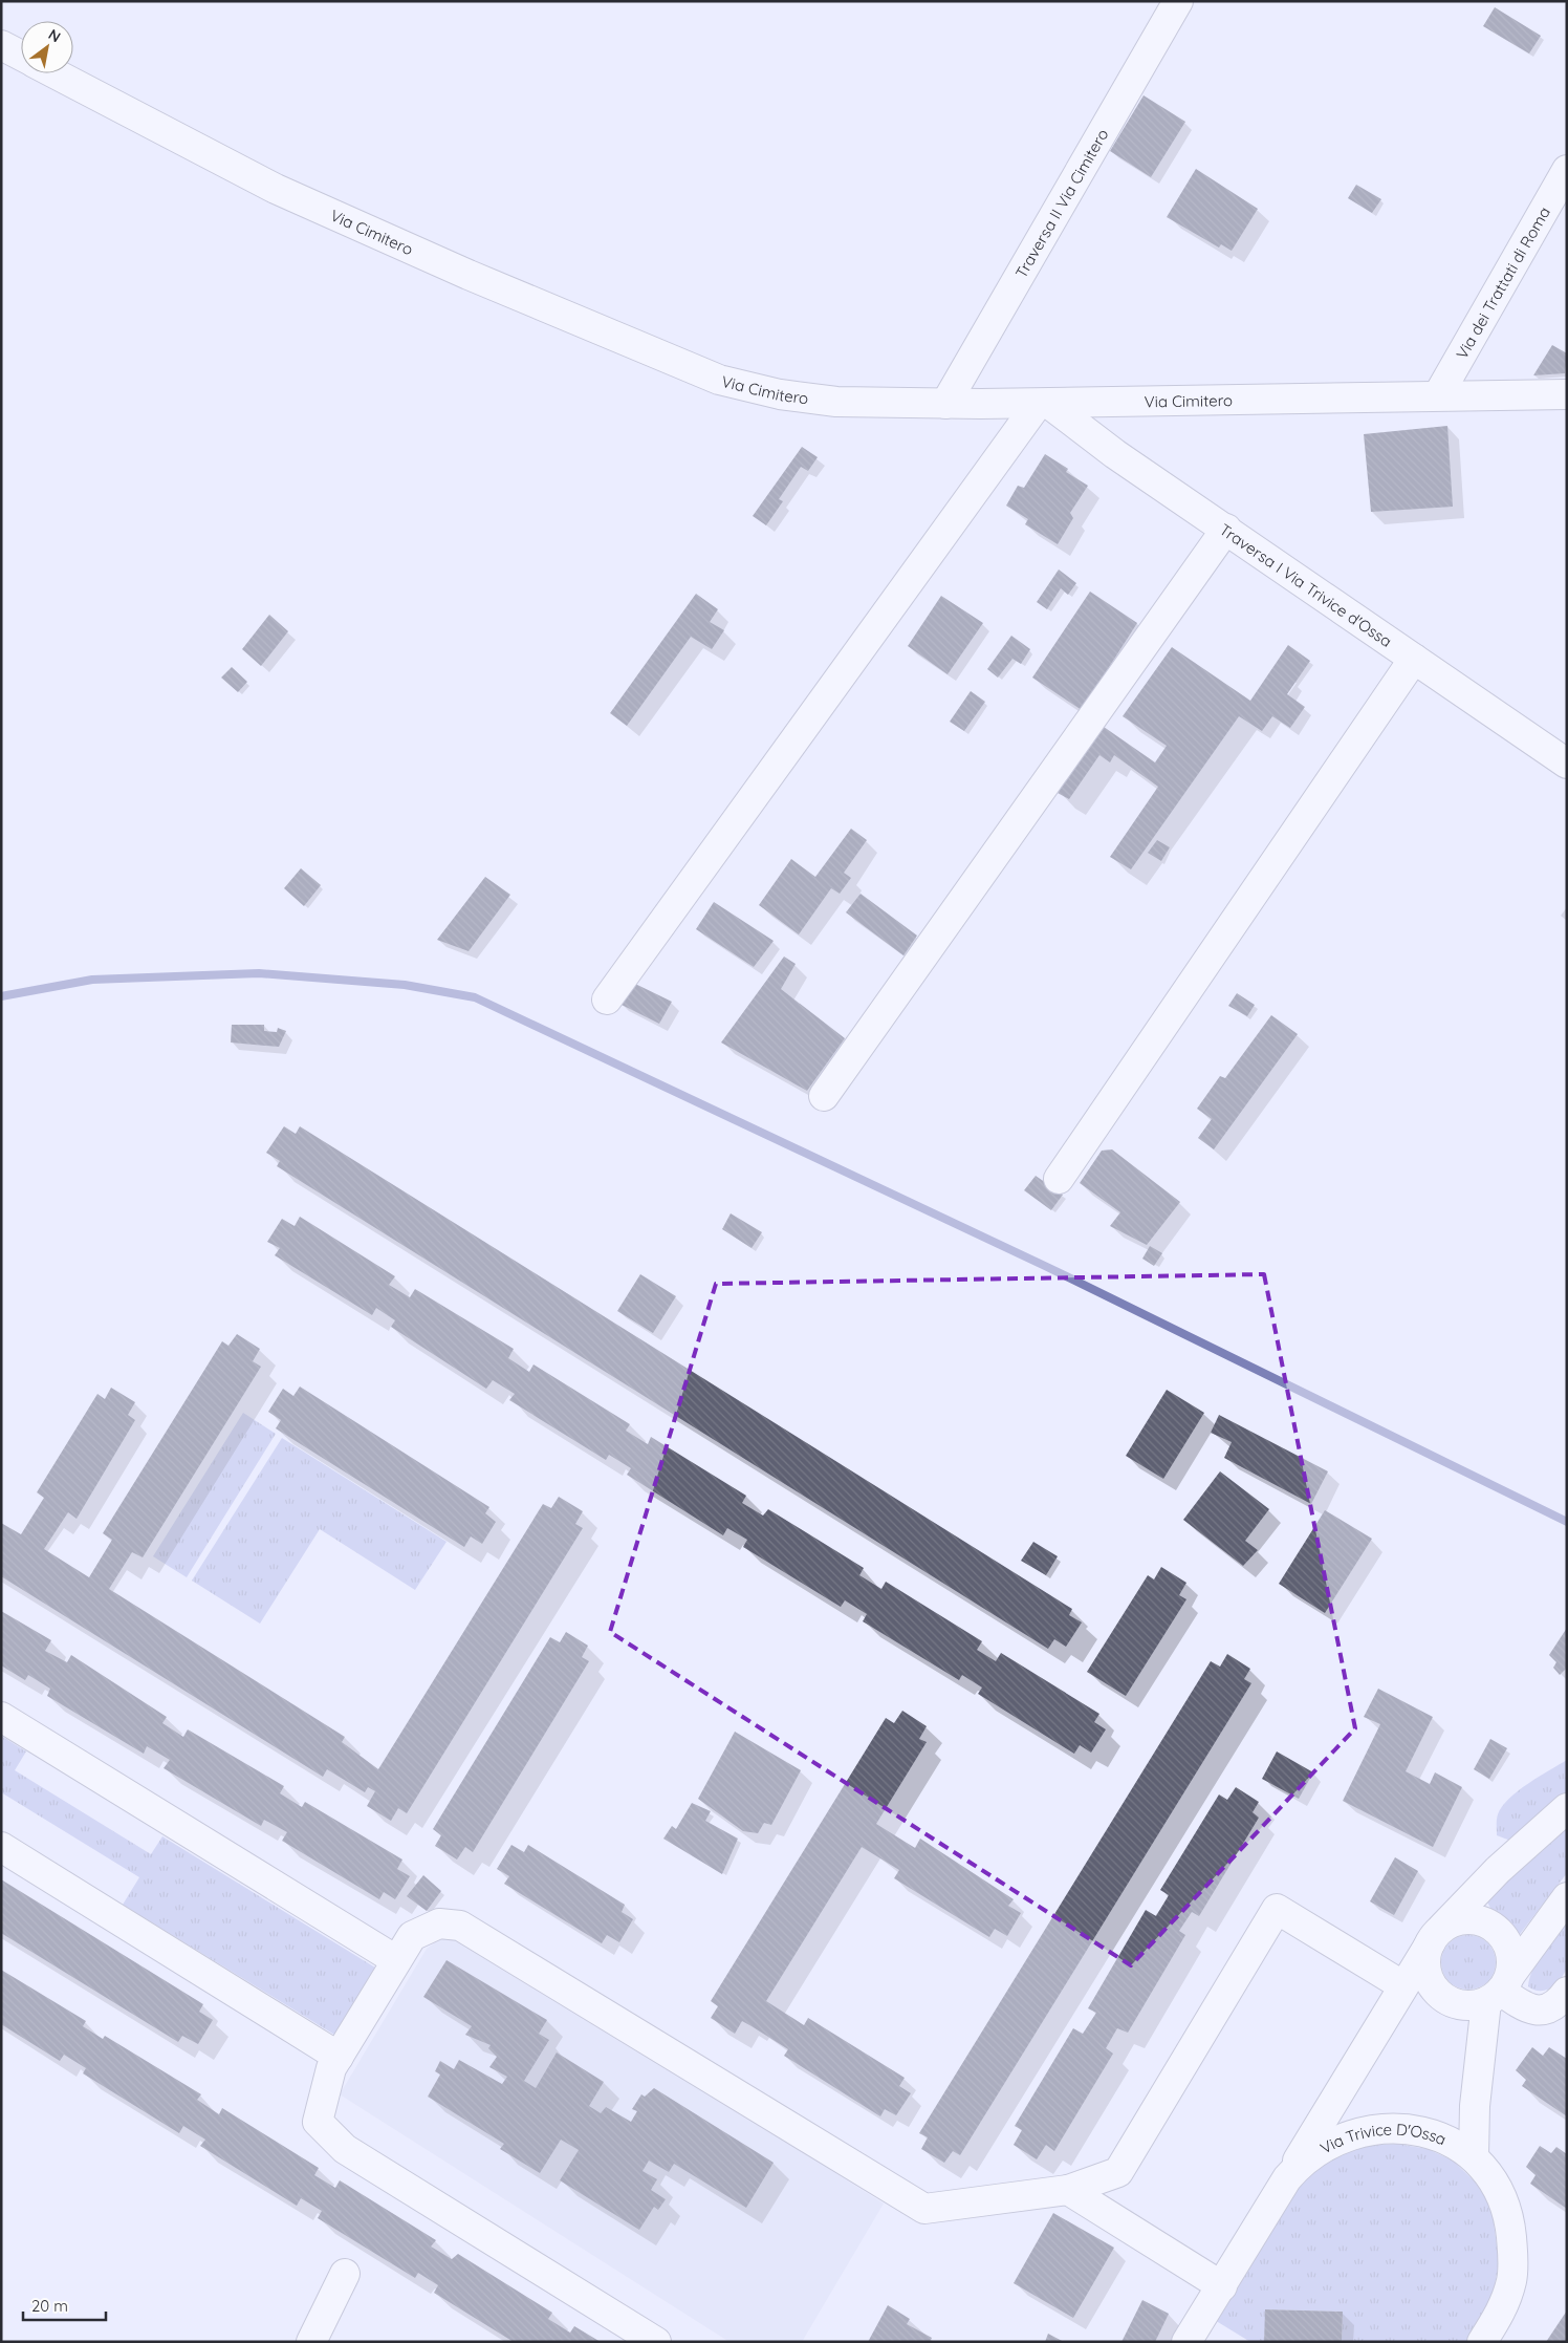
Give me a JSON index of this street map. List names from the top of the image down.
{
  "streets": {
    "street": [
      "Traversa II Via Cimitero",
      "Via Cimitero",
      "Via dei Trattati di Roma",
      "Traversa I Via Trivice d'Ossa",
      "Via Trivice D'Ossa"
    ]
  },
  "crossings": [
    ["Traversa II Via Cimitero", "Via Cimitero"],
    ["Via Cimitero", "Via dei Trattati di Roma"],
    ["Via Cimitero", "Traversa I Via Trivice d'Ossa"]
  ],
  "scale_bar": "20 m",
  "north": "top right"
}
